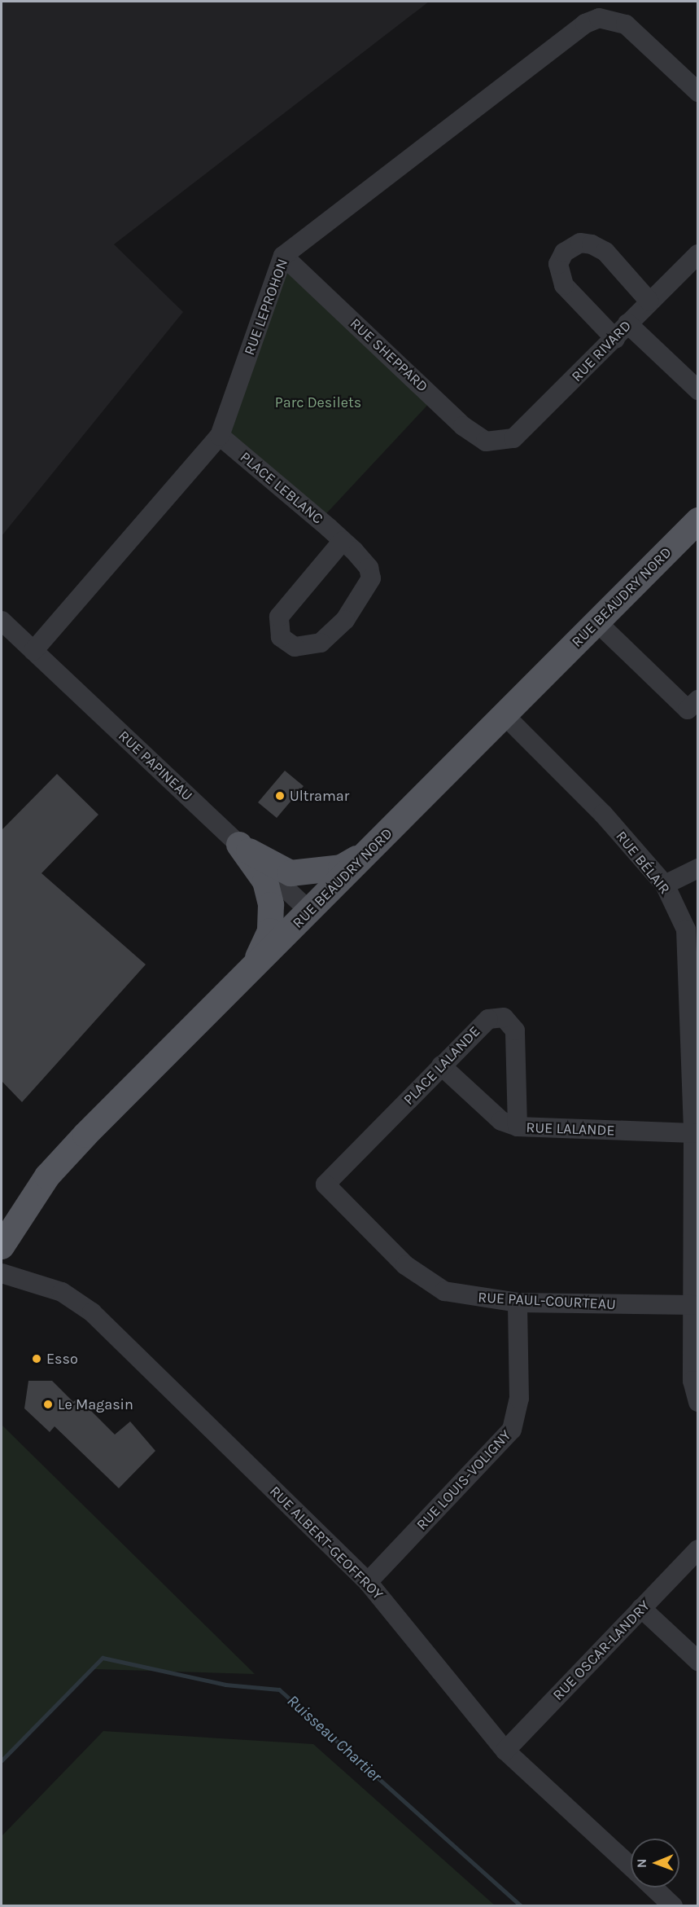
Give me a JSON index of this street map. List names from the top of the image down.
{
  "streets": {
    "main road": ["RUE BEAUDRY NORD"],
    "street": [
      "RUE LEPROHON",
      "RUE RIVARD",
      "RUE SHEPPARD",
      "PLACE LEBLANC",
      "RUE PAPINEAU",
      "RUE BÉLAIR",
      "PLACE LALANDE",
      "RUE LALANDE",
      "RUE PAUL-COURTEAU",
      "RUE LOUIS-VOLIGNY",
      "RUE ALBERT-GEOFFROY",
      "RUE OSCAR-LANDRY"
    ]
  },
  "crossings": [
    ["RUE LEPROHON", "RUE SHEPPARD"],
    ["RUE LEPROHON", "PLACE LEBLANC"],
    ["RUE LEPROHON", "RUE PAPINEAU"],
    ["RUE RIVARD", "RUE SHEPPARD"],
    ["RUE BEAUDRY NORD", "RUE PAPINEAU"],
    ["RUE BEAUDRY NORD", "RUE BÉLAIR"],
    ["RUE BÉLAIR", "RUE LALANDE"],
    ["RUE BÉLAIR", "RUE PAUL-COURTEAU"],
    ["PLACE LALANDE", "RUE LALANDE"],
    ["PLACE LALANDE", "RUE PAUL-COURTEAU"],
    ["RUE PAUL-COURTEAU", "RUE LOUIS-VOLIGNY"],
    ["RUE LOUIS-VOLIGNY", "RUE ALBERT-GEOFFROY"],
    ["RUE ALBERT-GEOFFROY", "RUE OSCAR-LANDRY"]
  ],
  "water": ["Ruisseau Chartier"],
  "parks": ["Parc Desilets"],
  "places": ["Ultramar", "Esso", "Le Magasin"],
  "north": "left"
}
